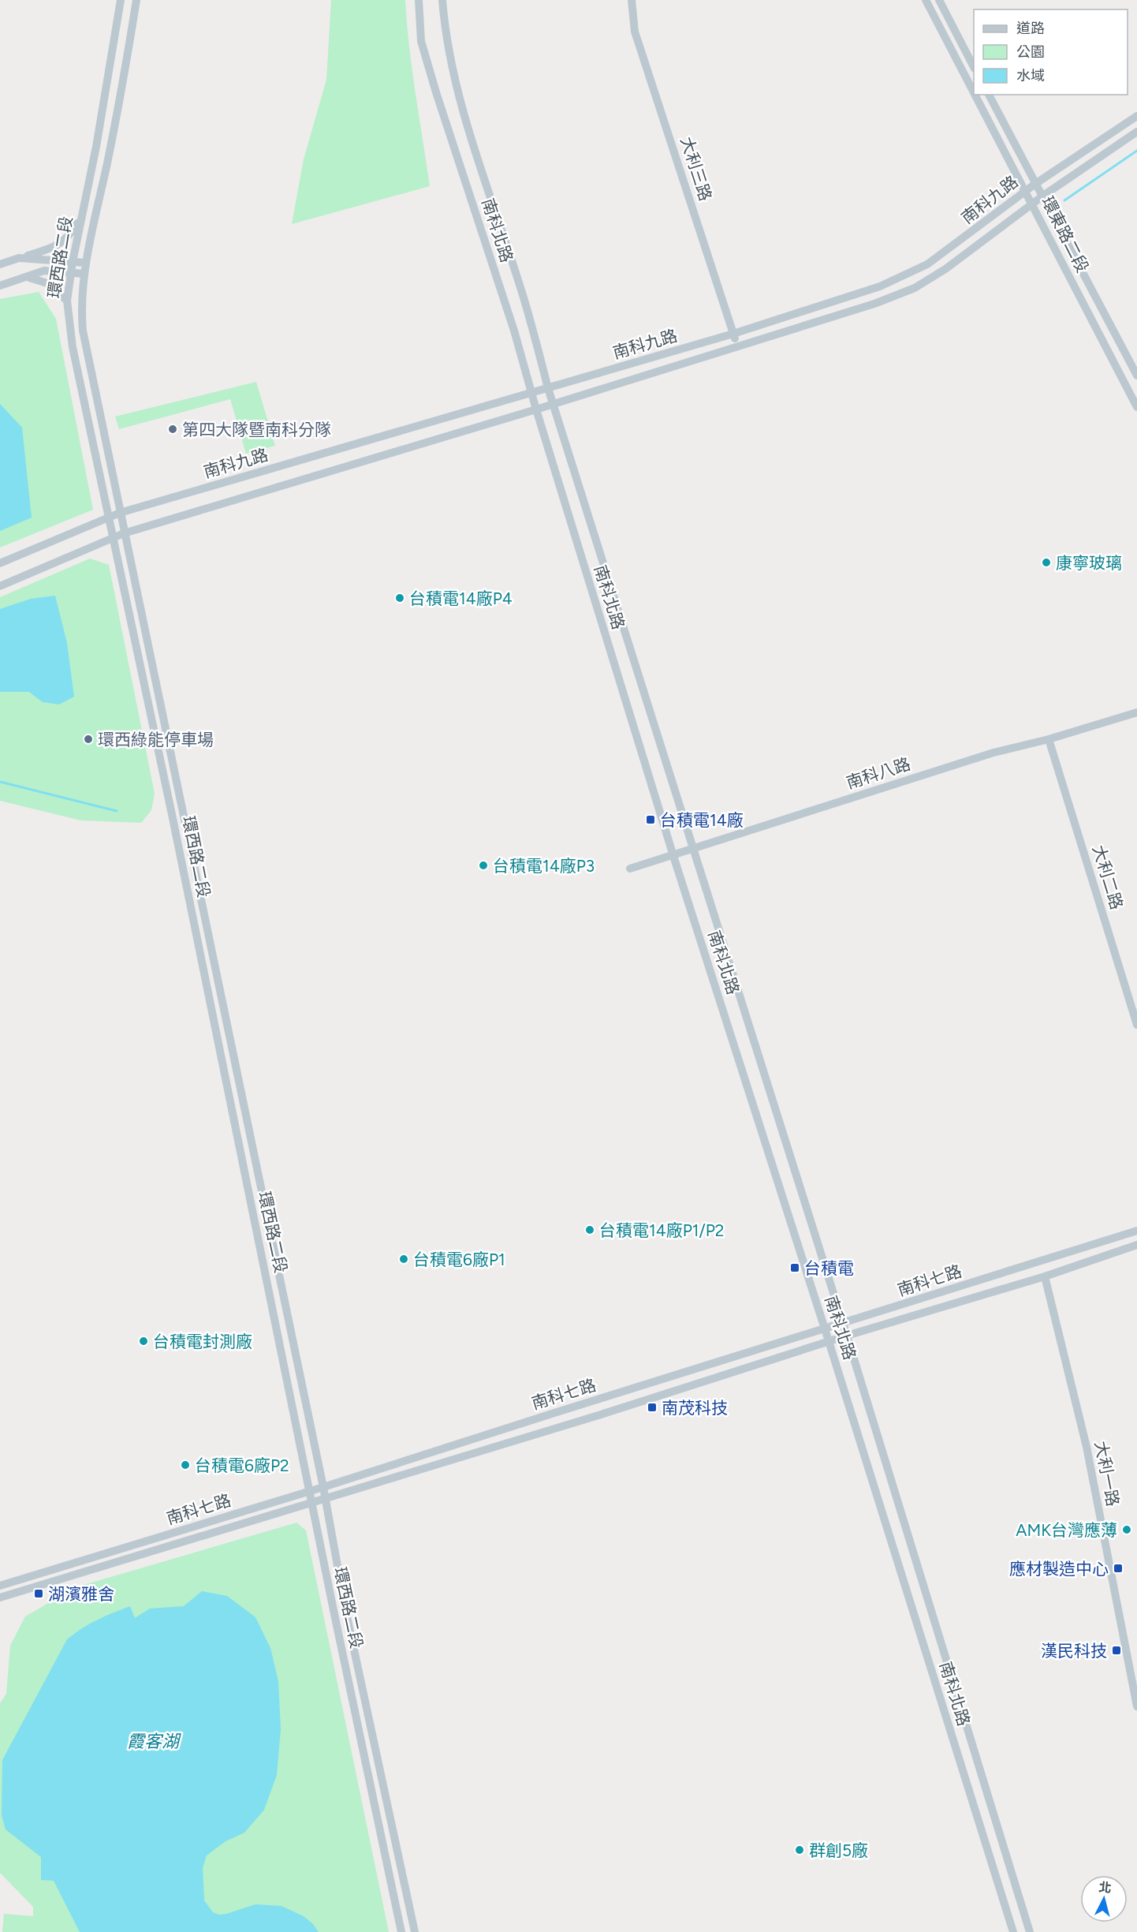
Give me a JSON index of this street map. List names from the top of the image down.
{
  "streets": {
    "street": [
      "大利三路",
      "南科九路",
      "南科北路",
      "環東路二段",
      "環西路二段",
      "南科八路",
      "大利二路",
      "南科七路",
      "大利一路"
    ]
  },
  "crossings": [
    ["大利三路", "南科九路"],
    ["南科九路", "南科北路"],
    ["南科九路", "環東路二段"],
    ["南科九路", "環西路二段"],
    ["南科北路", "南科八路"],
    ["南科北路", "南科七路"],
    ["環西路二段", "南科七路"],
    ["南科八路", "大利二路"],
    ["南科七路", "大利一路"]
  ],
  "water": ["霞客湖"],
  "places": {
    "other": [
      "第四大隊暨南科分隊",
      "康寧玻璃",
      "台積電14廠P4",
      "環西綠能停車場",
      "台積電14廠P3",
      "台積電14廠P1/P2",
      "台積電6廠P1",
      "台積電封測廠",
      "台積電6廠P2",
      "AMK台灣應薄",
      "群創5廠"
    ],
    "transit": [
      "台積電14廠",
      "台積電",
      "南茂科技",
      "應材製造中心",
      "湖濱雅舍",
      "漢民科技"
    ]
  },
  "legend": ["道路", "公園", "水域"],
  "north": "top"
}
